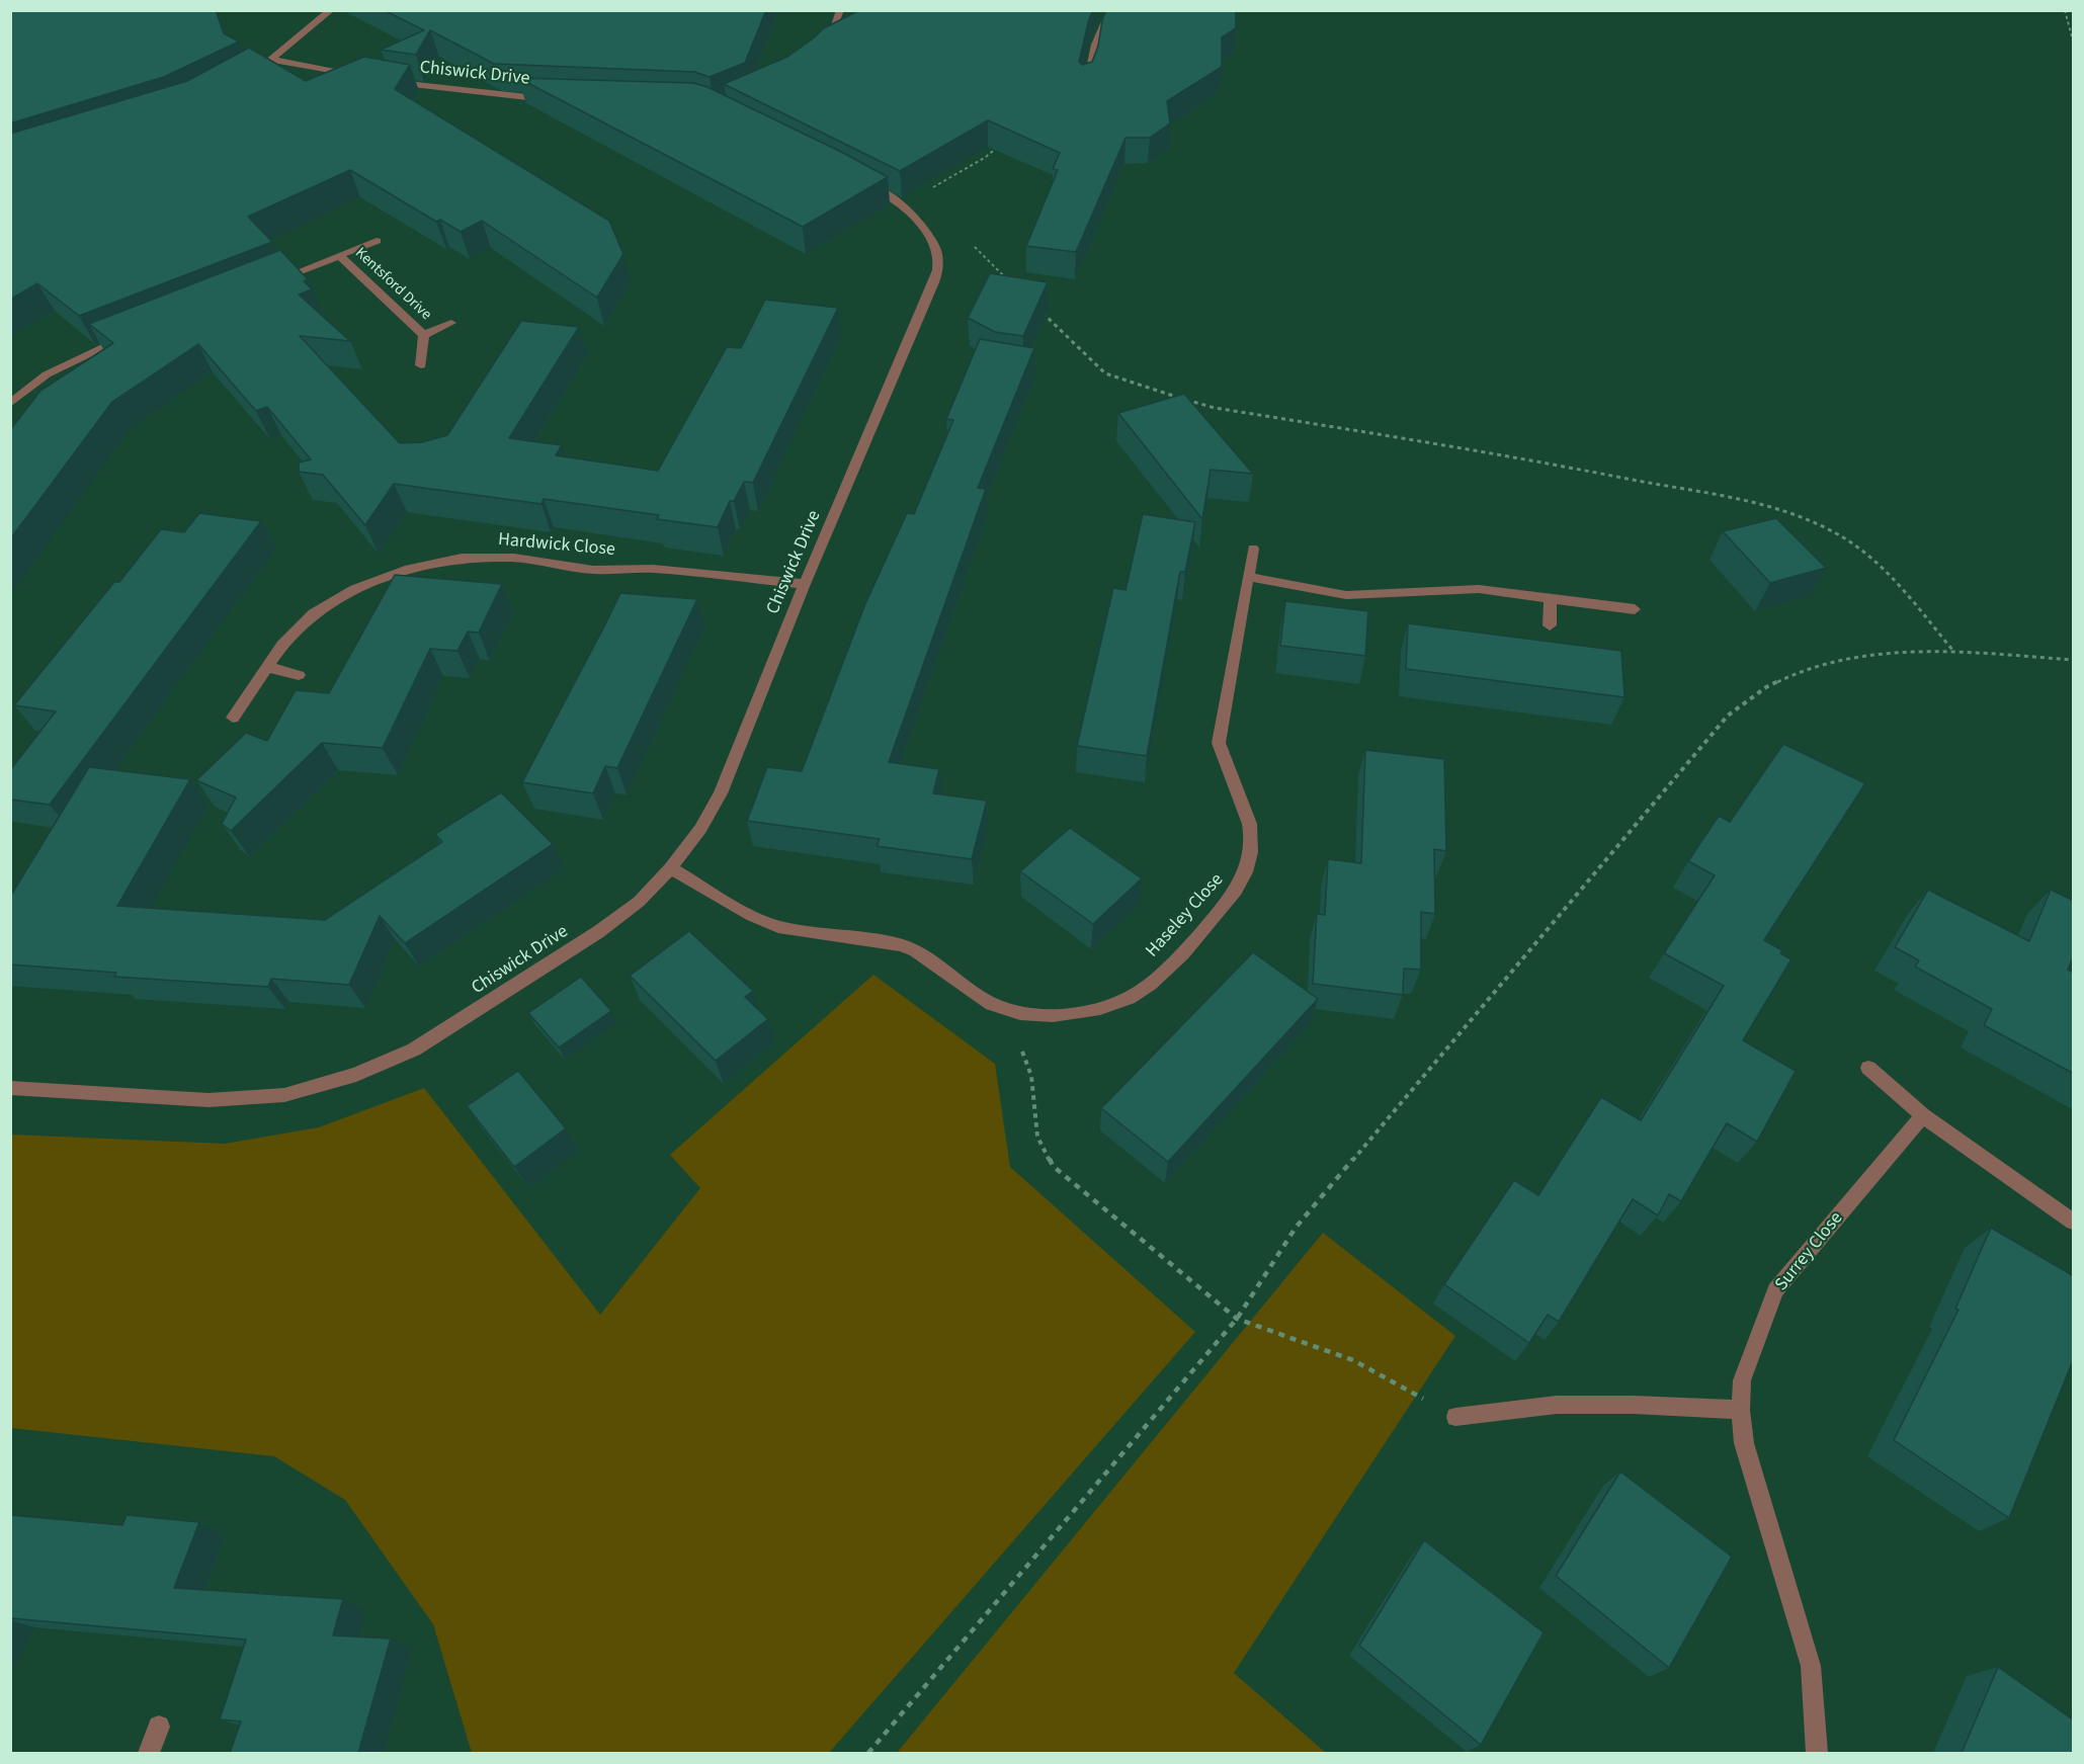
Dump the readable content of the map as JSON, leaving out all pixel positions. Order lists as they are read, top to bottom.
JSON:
{
  "streets": {
    "street": [
      "Chiswick Drive",
      "Kentsford Drive",
      "Hardwick Close",
      "Haseley Close",
      "Surrey Close"
    ]
  },
  "crossings": [
    ["Chiswick Drive", "Hardwick Close"],
    ["Chiswick Drive", "Haseley Close"]
  ]
}
